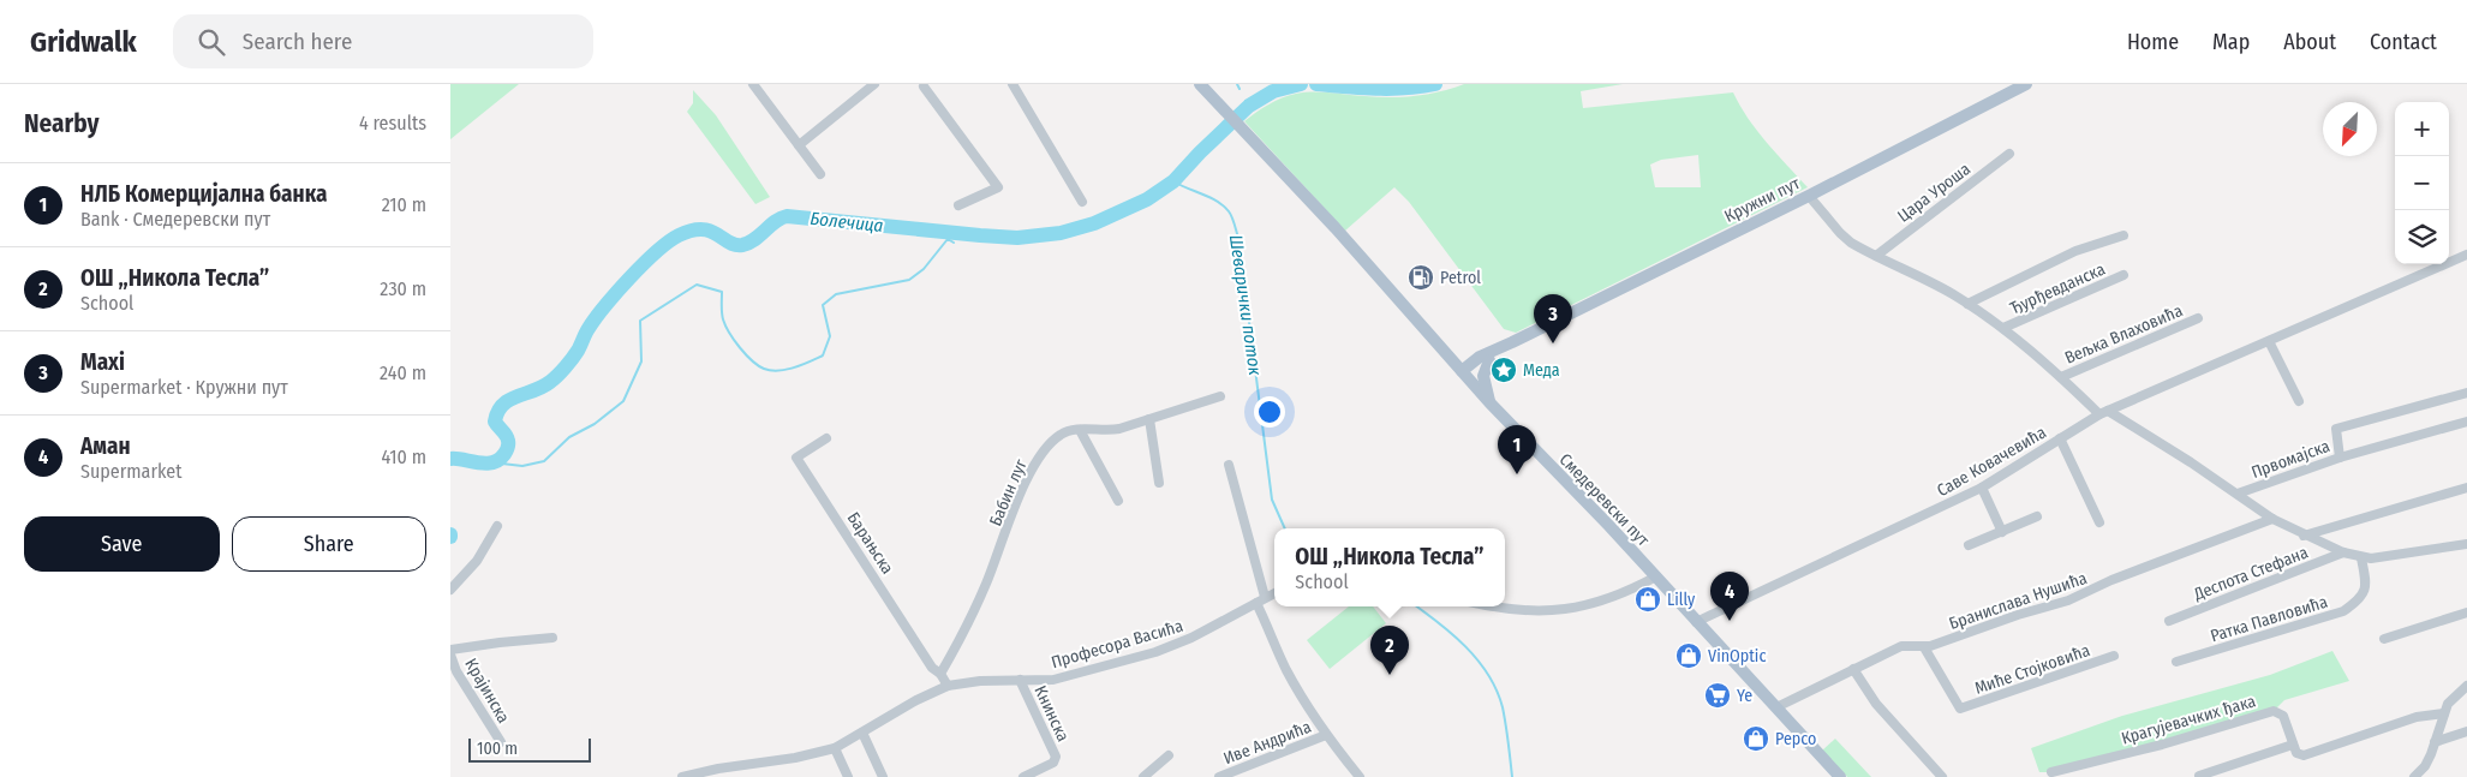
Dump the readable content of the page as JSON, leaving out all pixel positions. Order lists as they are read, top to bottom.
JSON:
{
  "streets": {
    "main road": ["Кружни пут", "Смедеревски пут"],
    "street": [
      "Цара Уроша",
      "Ђурђевданска",
      "Вељка Влаховића",
      "Првомајска",
      "Саве Ковачевића",
      "Бабин луг",
      "Барањска",
      "Деспота Стефана",
      "Бранислава Нушића",
      "Ратка Павловића",
      "Професора Васића",
      "Миће Стојковића",
      "Крајинска",
      "Книнска",
      "Крагујевачких ђака",
      "Иве Андрића"
    ]
  },
  "crossings": [
    ["Цара Уроша", "Првомајска"],
    ["Кружни пут", "Првомајска"],
    ["Кружни пут", "Смедеревски пут"],
    ["Ђурђевданска", "Првомајска"],
    ["Вељка Влаховића", "Првомајска"],
    ["Првомајска", "Саве Ковачевића"],
    ["Саве Ковачевића", "Смедеревски пут"],
    ["Бабин луг", "Барањска"],
    ["Смедеревски пут", "Бранислава Нушића"],
    ["Бранислава Нушића", "Миће Стојковића"],
    ["Професора Васића", "Книнска"]
  ],
  "water": ["Болечица", "Шеварички поток"],
  "places": {
    "fuel station": ["Petrol"],
    "place": ["Меда"],
    "shop": ["Lilly", "VinOptic", "Pepco"],
    "supermarket": ["Ye"]
  },
  "scale_bar": "100 m",
  "north": "bottom left",
  "page": {
    "header": "Gridwalk",
    "search": "Search here",
    "nav": [
      "Home",
      "Map",
      "About",
      "Contact"
    ],
    "heading": ["Nearby", "4 results"],
    "map_buttons": ["+", "−"],
    "list": [
      {
        "mark": "1",
        "name": "НЛБ Комерцијална банка",
        "note": "Bank · Смедеревски пут",
        "value": "210 m"
      },
      {
        "mark": "2",
        "name": "ОШ „Никола Тесла”",
        "note": "School",
        "value": "230 m"
      },
      {
        "mark": "3",
        "name": "Maxi",
        "note": "Supermarket · Кружни пут",
        "value": "240 m"
      },
      {
        "mark": "4",
        "name": "Аман",
        "note": "Supermarket",
        "value": "410 m"
      }
    ],
    "pins": [
      "3",
      "1",
      "4",
      "2"
    ],
    "buttons": ["Save", "Share"],
    "popup": ["ОШ „Никола Тесла”", "School"],
    "scale": "100 m"
  }
}
